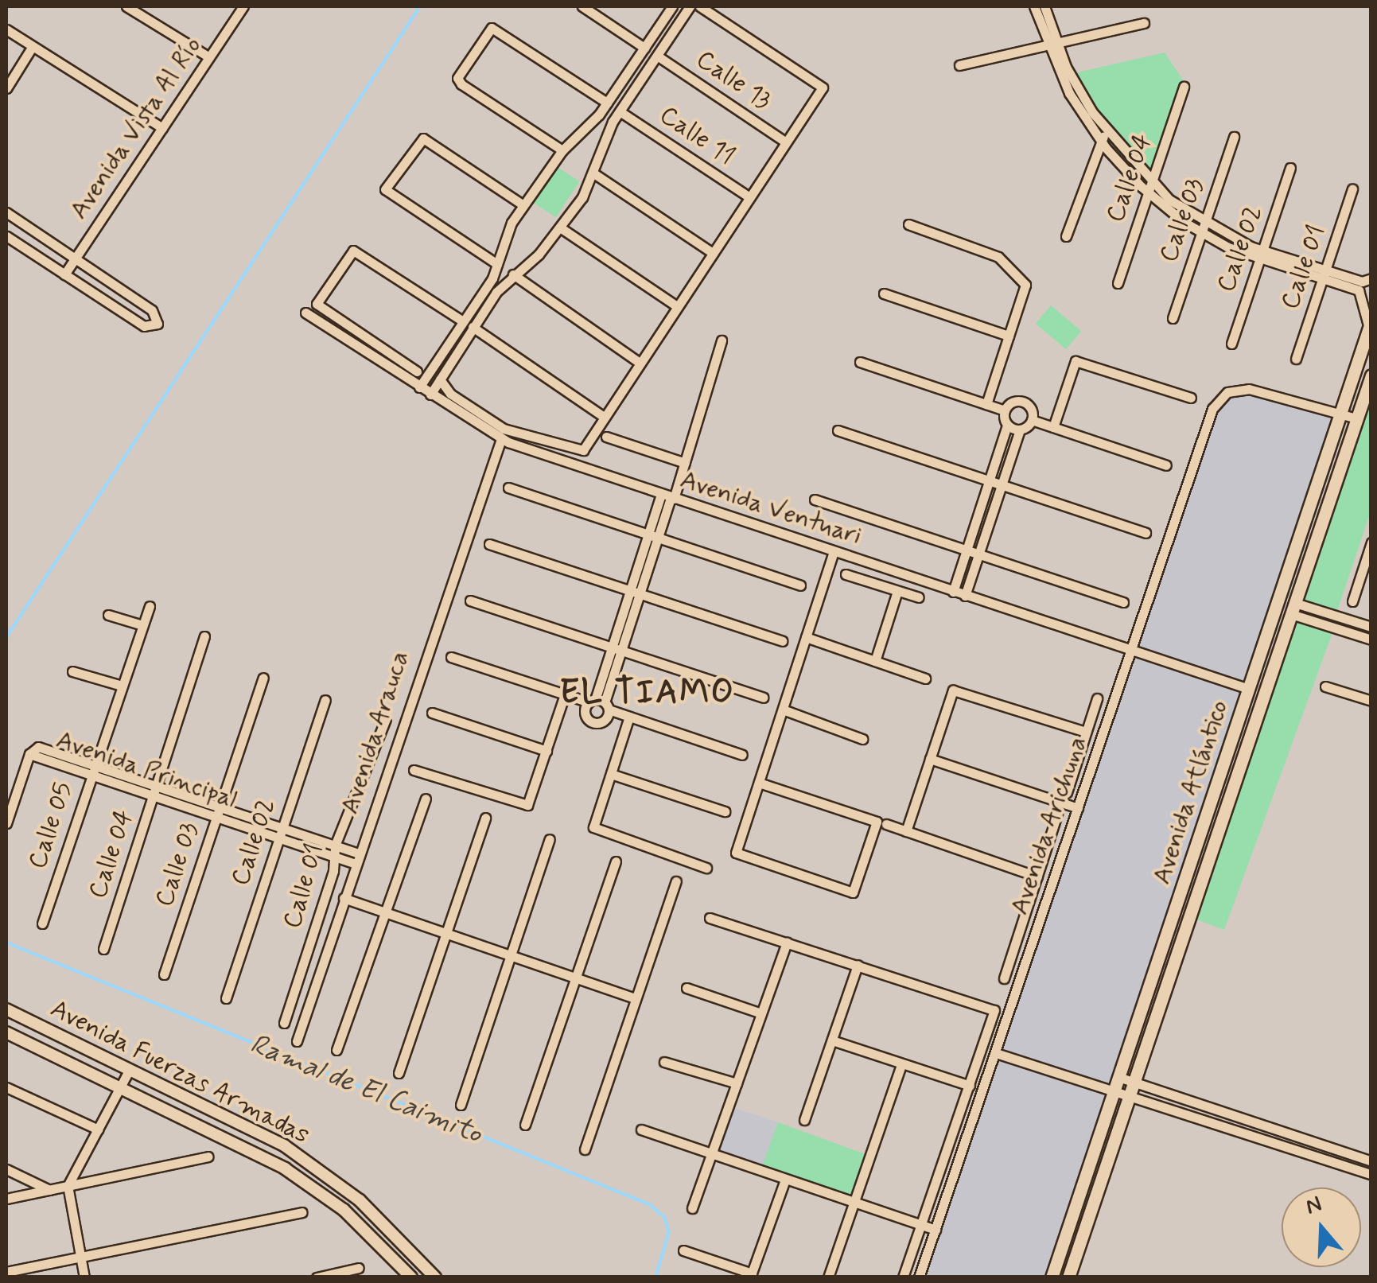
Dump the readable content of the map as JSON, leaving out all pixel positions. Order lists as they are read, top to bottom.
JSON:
{
  "streets": {
    "main road": ["Avenida Atlántico"],
    "street": [
      "Calle 13",
      "Avenida Vista Al Río",
      "Calle 11",
      "Calle 04",
      "Calle 03",
      "Calle 02",
      "Calle 01",
      "Avenida Ventuari",
      "Avenida Arauca",
      "Avenida Principal",
      "Calle 05",
      "Avenida Arichuna",
      "Avenida Fuerzas Armadas"
    ]
  },
  "crossings": [
    ["Calle 04", "Avenida Principal"],
    ["Calle 03", "Avenida Principal"],
    ["Calle 02", "Avenida Principal"],
    ["Calle 01", "Avenida Principal"],
    ["Avenida Ventuari", "Avenida Arauca"],
    ["Avenida Ventuari", "Avenida Atlántico"],
    ["Avenida Ventuari", "Avenida Arichuna"],
    ["Avenida Arauca", "Avenida Principal"],
    ["Avenida Principal", "Calle 05"],
    ["Avenida Atlántico", "Avenida Arichuna"]
  ],
  "districts": ["EL TIAMO"],
  "water": ["Ramal de El Caimito"],
  "north": "top"
}
